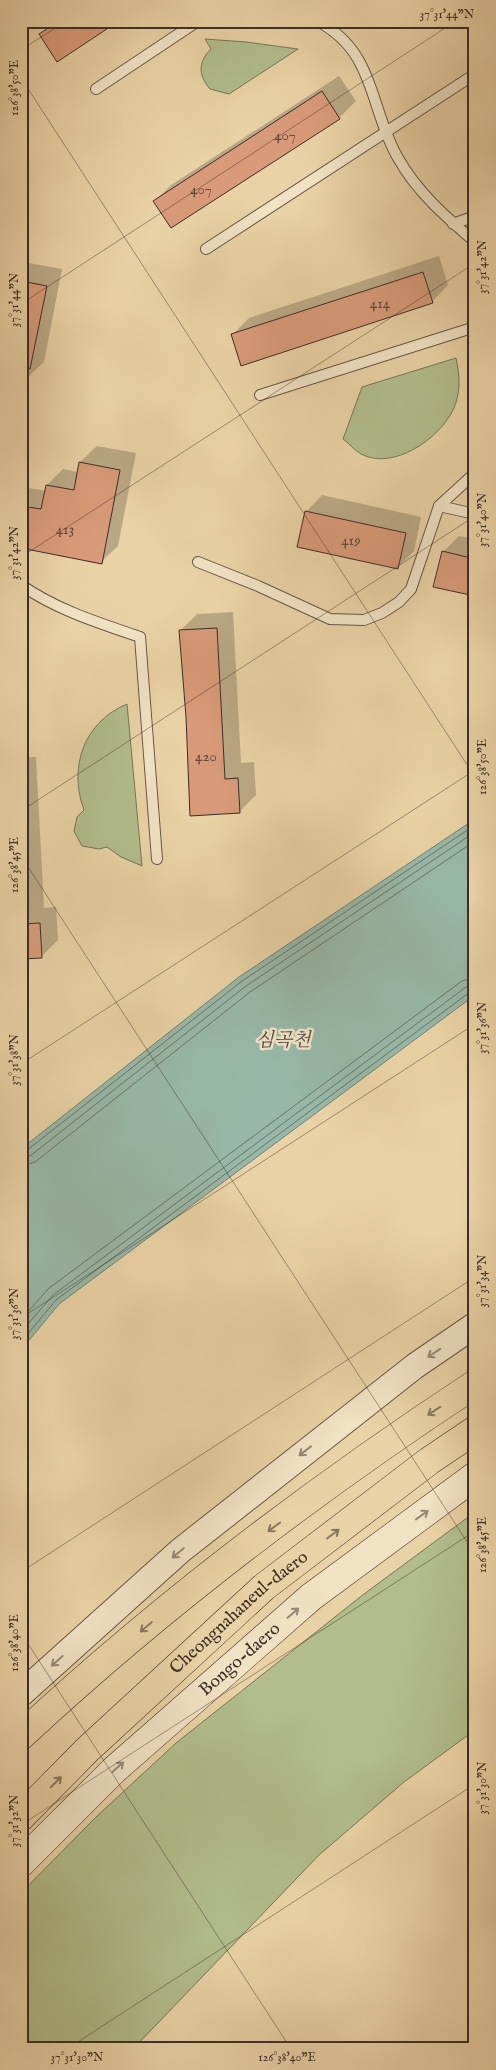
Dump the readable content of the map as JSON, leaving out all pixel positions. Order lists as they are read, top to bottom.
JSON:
{
  "streets": {
    "highway": ["Cheongnahaneul-daero"],
    "main road": ["Bongo-daero"]
  },
  "one_way": ["Bongo-daero"],
  "water": ["심곡천"],
  "house_numbers": [
    "407",
    "407",
    "414",
    "413",
    "419",
    "420"
  ],
  "coordinates": [
    "37°31'44\"N",
    "126°38'50\"E",
    "37°31'42\"N",
    "37°31'40\"N",
    "126°38'45\"E",
    "37°31'36\"N",
    "37°31'38\"N",
    "37°31'34\"N",
    "126°38'40\"E",
    "37°31'30\"N",
    "37°31'32\"N"
  ]
}
